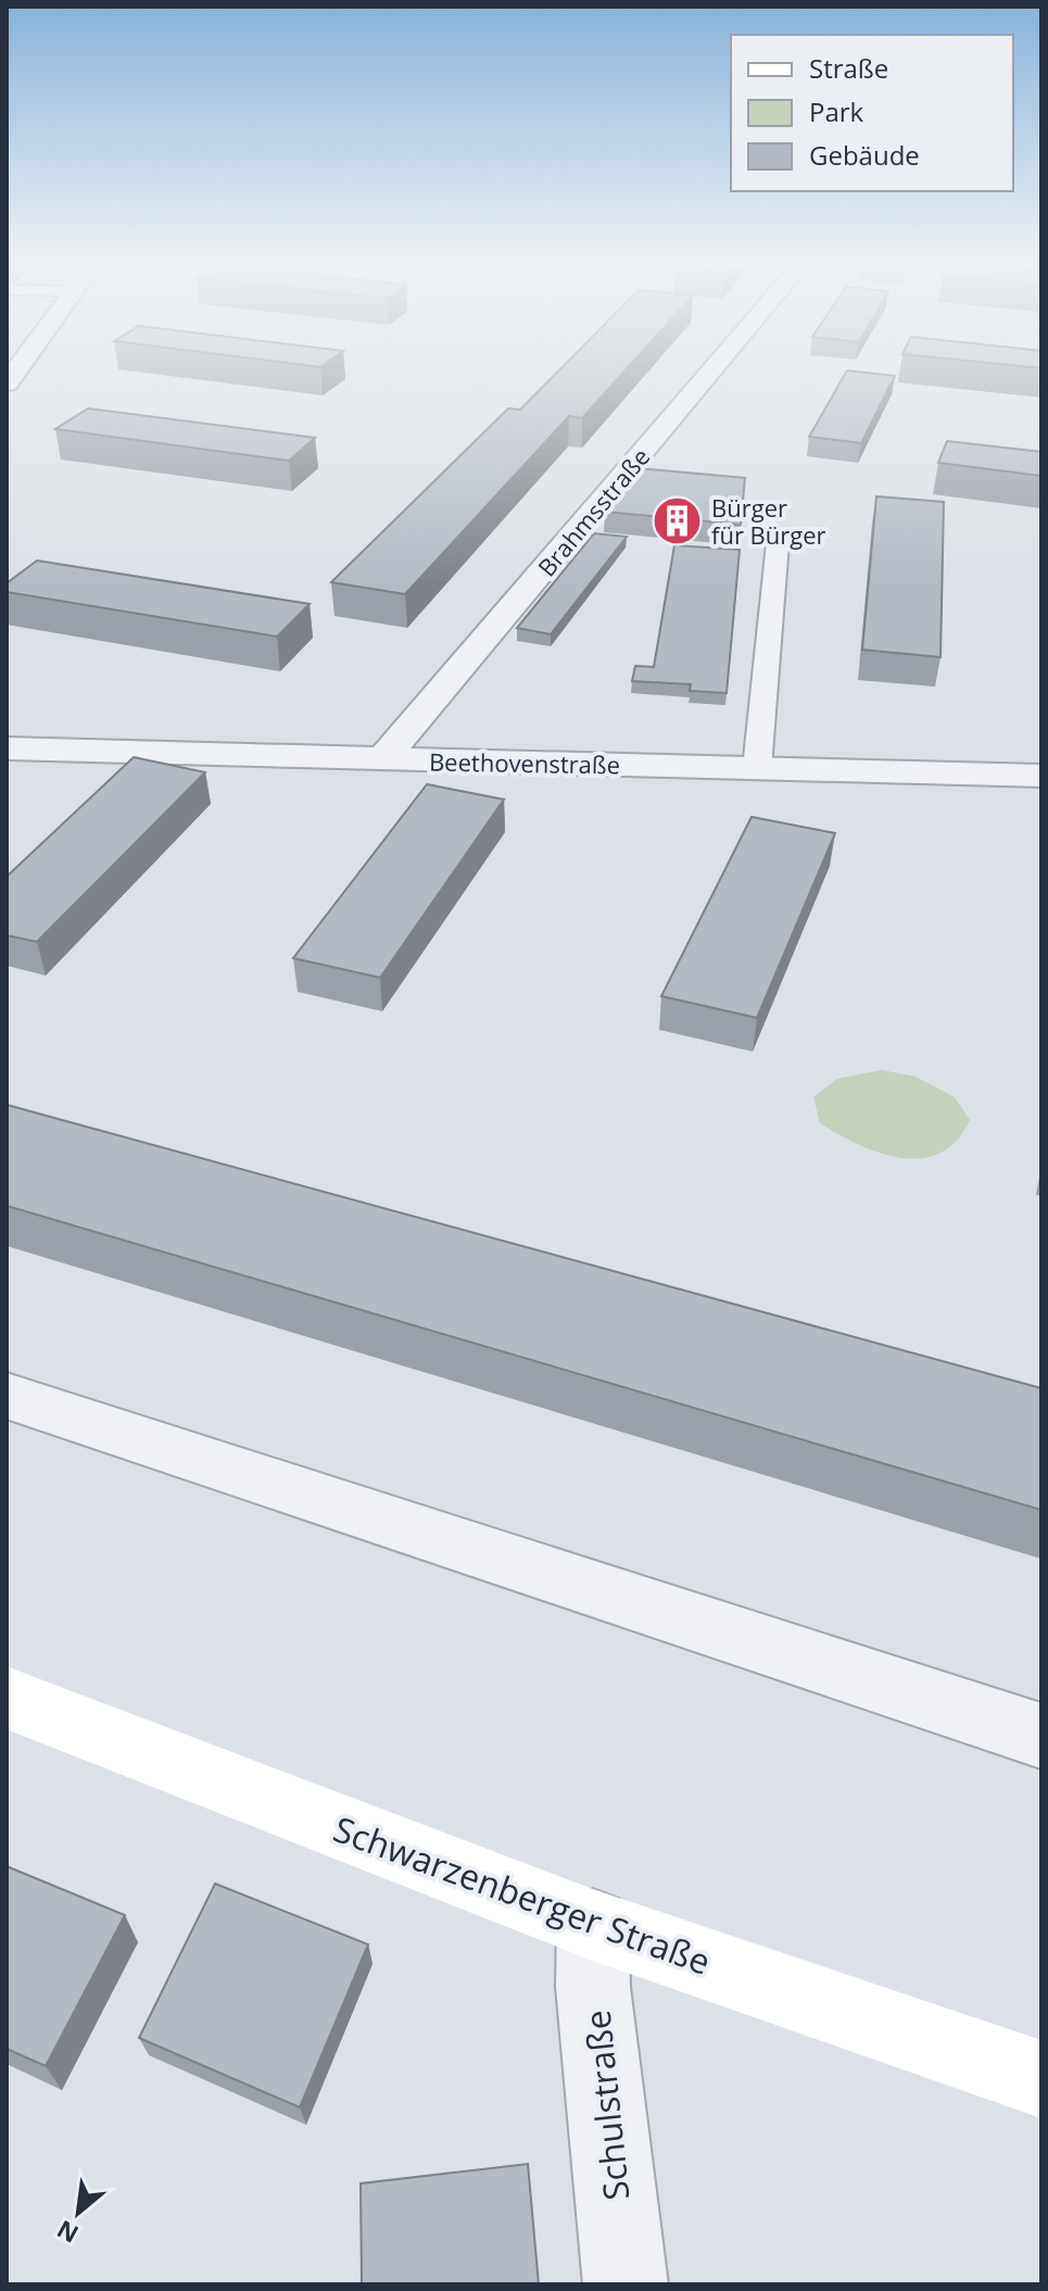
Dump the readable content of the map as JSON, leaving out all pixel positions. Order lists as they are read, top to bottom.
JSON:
{
  "streets": {
    "main road": ["Schwarzenberger Straße"],
    "street": ["Brahmsstraße", "Beethovenstraße", "Schulstraße"]
  },
  "crossings": [
    ["Brahmsstraße", "Beethovenstraße"],
    ["Schwarzenberger Straße", "Schulstraße"]
  ],
  "places": {
    "building": ["Bürger für Bürger"]
  },
  "legend": ["Straße", "Park", "Gebäude"],
  "north": "bottom left"
}
